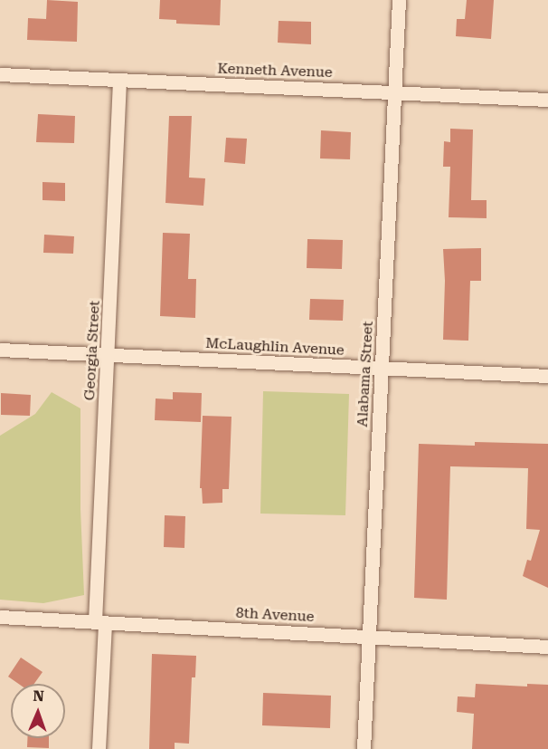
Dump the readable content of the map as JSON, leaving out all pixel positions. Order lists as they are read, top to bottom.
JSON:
{
  "streets": {
    "street": [
      "Kenneth Avenue",
      "McLaughlin Avenue",
      "Georgia Street",
      "Alabama Street",
      "8th Avenue"
    ]
  },
  "crossings": [
    ["Kenneth Avenue", "Georgia Street"],
    ["Kenneth Avenue", "Alabama Street"],
    ["McLaughlin Avenue", "Georgia Street"],
    ["McLaughlin Avenue", "Alabama Street"],
    ["Georgia Street", "8th Avenue"],
    ["Alabama Street", "8th Avenue"]
  ],
  "north": "top"
}
